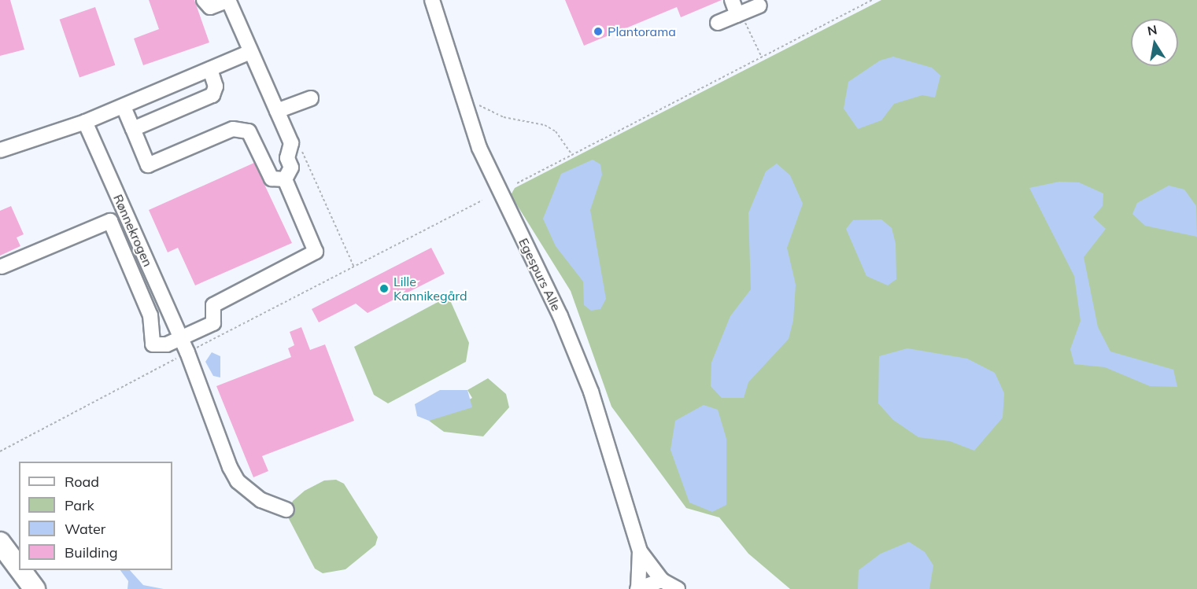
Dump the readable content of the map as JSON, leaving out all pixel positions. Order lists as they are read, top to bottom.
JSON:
{
  "streets": {
    "street": ["Rønnekrogen", "Egespurs Alle"]
  },
  "places": ["Plantorama", "Lille Kannikegård"],
  "legend": [
    "Road",
    "Park",
    "Water",
    "Building"
  ],
  "north": "top"
}
